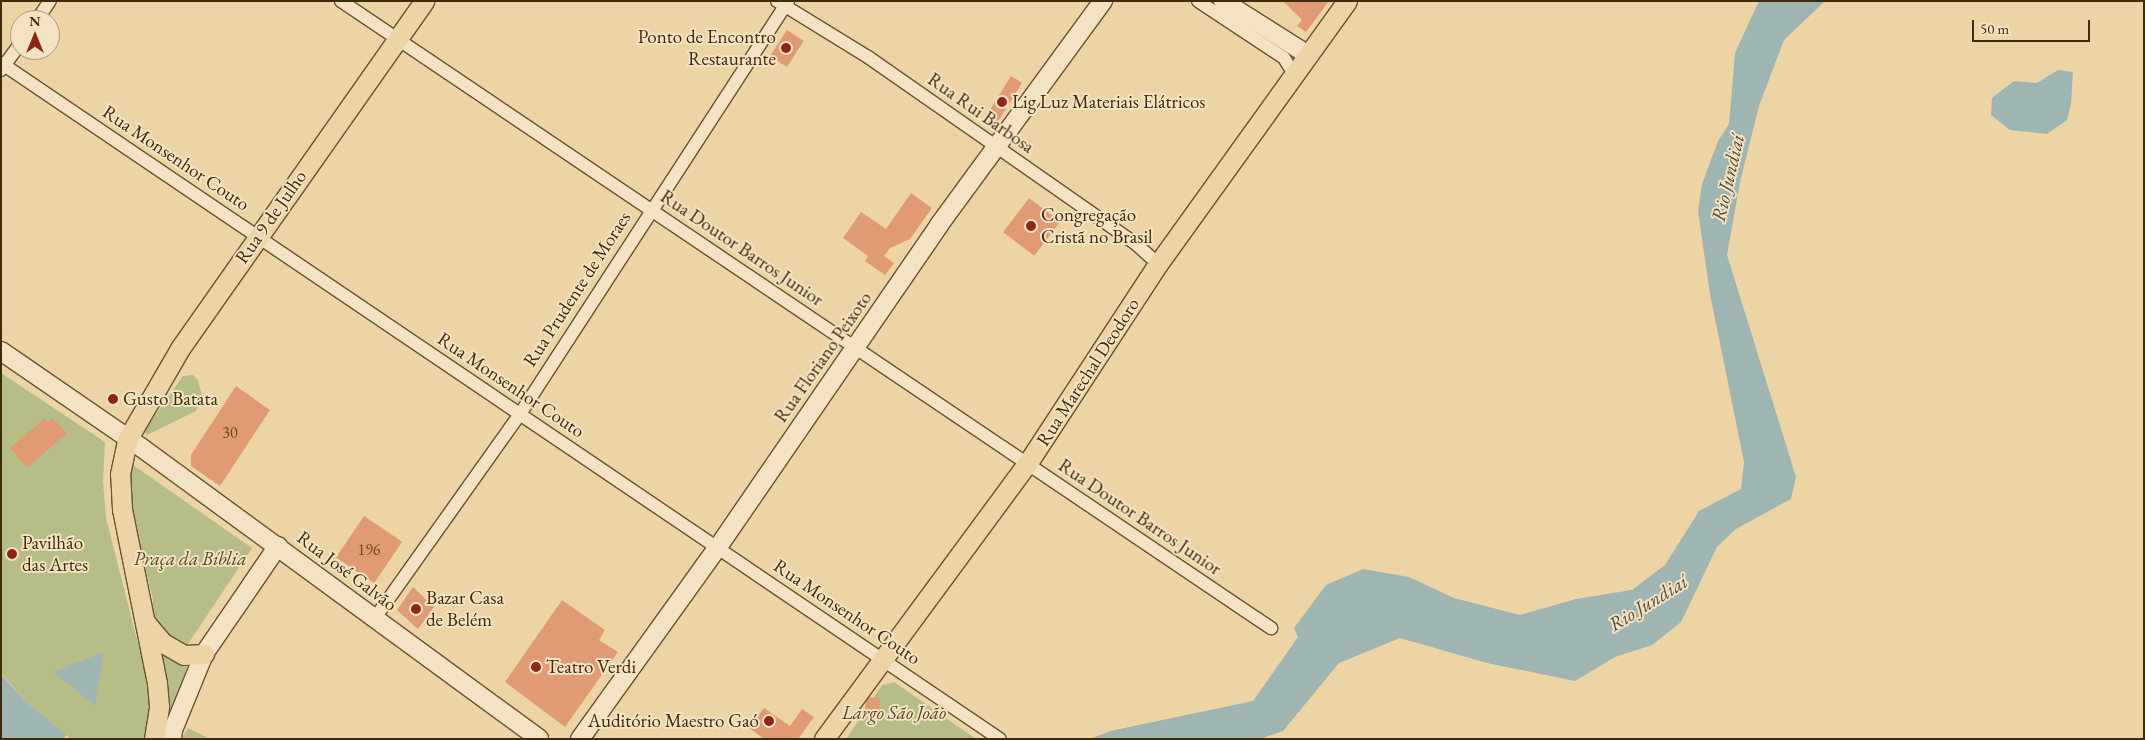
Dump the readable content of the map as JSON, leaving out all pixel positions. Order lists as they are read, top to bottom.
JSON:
{
  "streets": {
    "main road": ["Rua 9 de Julho", "Rua Marechal Deodoro"],
    "street": [
      "Rua Rui Barbosa",
      "Rua Monsenhor Couto",
      "Rua Doutor Barros Junior",
      "Rua Prudente de Moraes",
      "Rua Floriano Peixoto",
      "Rua José Galvão"
    ]
  },
  "crossings": [
    ["Rua Rui Barbosa", "Rua Prudente de Moraes"],
    ["Rua Rui Barbosa", "Rua Floriano Peixoto"],
    ["Rua Rui Barbosa", "Rua Marechal Deodoro"],
    ["Rua Monsenhor Couto", "Rua 9 de Julho"],
    ["Rua Monsenhor Couto", "Rua Prudente de Moraes"],
    ["Rua Monsenhor Couto", "Rua Floriano Peixoto"],
    ["Rua Monsenhor Couto", "Rua Marechal Deodoro"],
    ["Rua 9 de Julho", "Rua Doutor Barros Junior"],
    ["Rua 9 de Julho", "Rua José Galvão"],
    ["Rua Doutor Barros Junior", "Rua Prudente de Moraes"],
    ["Rua Doutor Barros Junior", "Rua Floriano Peixoto"],
    ["Rua Doutor Barros Junior", "Rua Marechal Deodoro"],
    ["Rua Prudente de Moraes", "Rua José Galvão"]
  ],
  "water": ["Rio Jundiaí"],
  "parks": ["Praça da Bíblia", "Largo São João"],
  "places": [
    "Ponto de Encontro Restaurante",
    "Lig Luz Materiais Elátricos",
    "Congregação Cristã no Brasil",
    "Gusto Batata",
    "Pavilhão das Artes",
    "Bazar Casa de Belém",
    "Teatro Verdi",
    "Auditório Maestro Gaó"
  ],
  "house_numbers": ["30", "196"],
  "scale_bar": "50 m",
  "north": "top"
}
